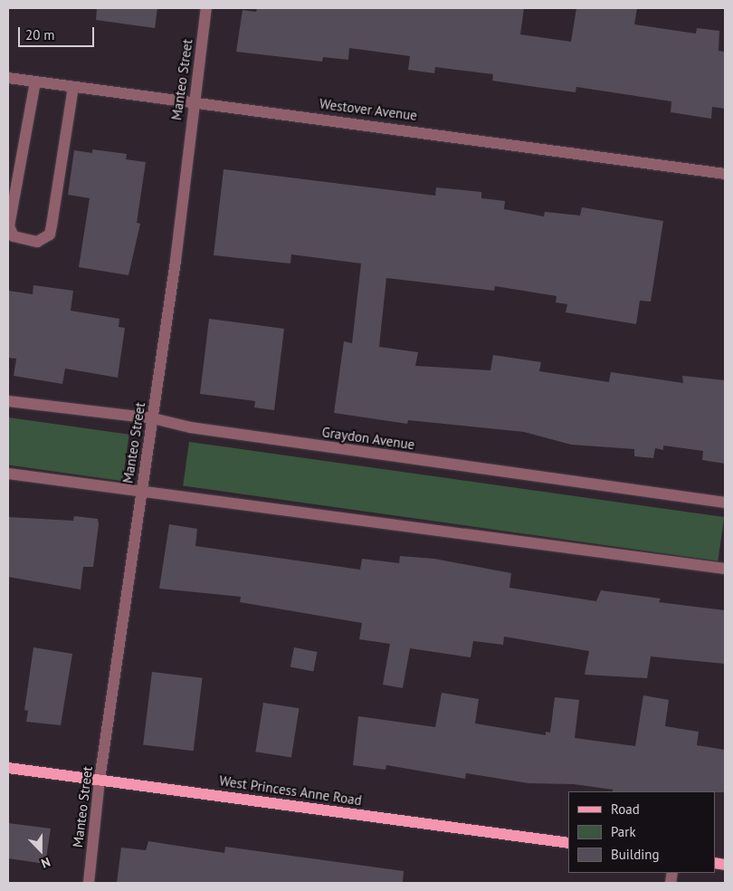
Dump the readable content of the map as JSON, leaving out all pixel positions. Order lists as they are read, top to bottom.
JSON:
{
  "streets": {
    "main road": ["West Princess Anne Road"],
    "street": ["Manteo Street", "Westover Avenue", "Graydon Avenue"]
  },
  "crossings": [
    ["Manteo Street", "Westover Avenue"],
    ["Manteo Street", "Graydon Avenue"],
    ["Manteo Street", "West Princess Anne Road"]
  ],
  "legend": ["Road", "Park", "Building"],
  "scale_bar": "20 m",
  "north": "bottom"
}
